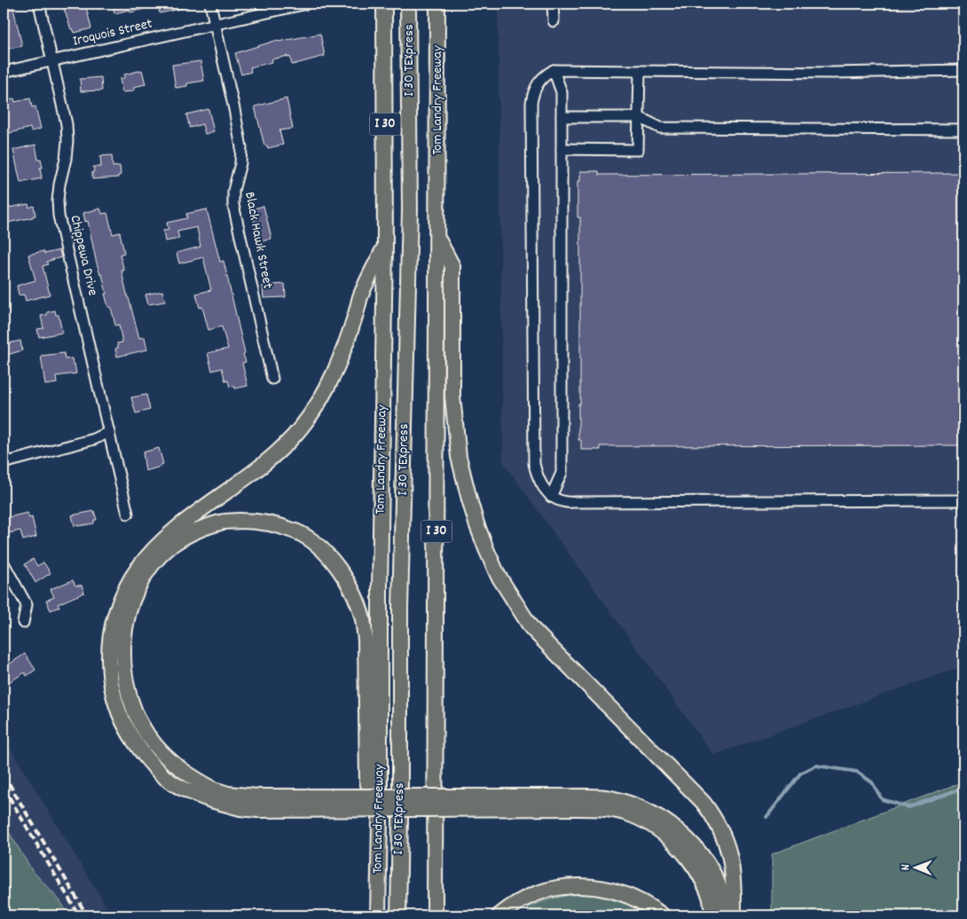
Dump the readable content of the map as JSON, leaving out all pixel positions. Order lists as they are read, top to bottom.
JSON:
{
  "streets": {
    "highway": ["I 30 TEXpress", "Tom Landry Freeway", "I 30"],
    "street": ["Iroquois Street", "Black Hawk Street", "Chippewa Drive"]
  },
  "crossings": [
    ["Iroquois Street", "Black Hawk Street"],
    ["Iroquois Street", "Chippewa Drive"]
  ],
  "north": "left"
}
